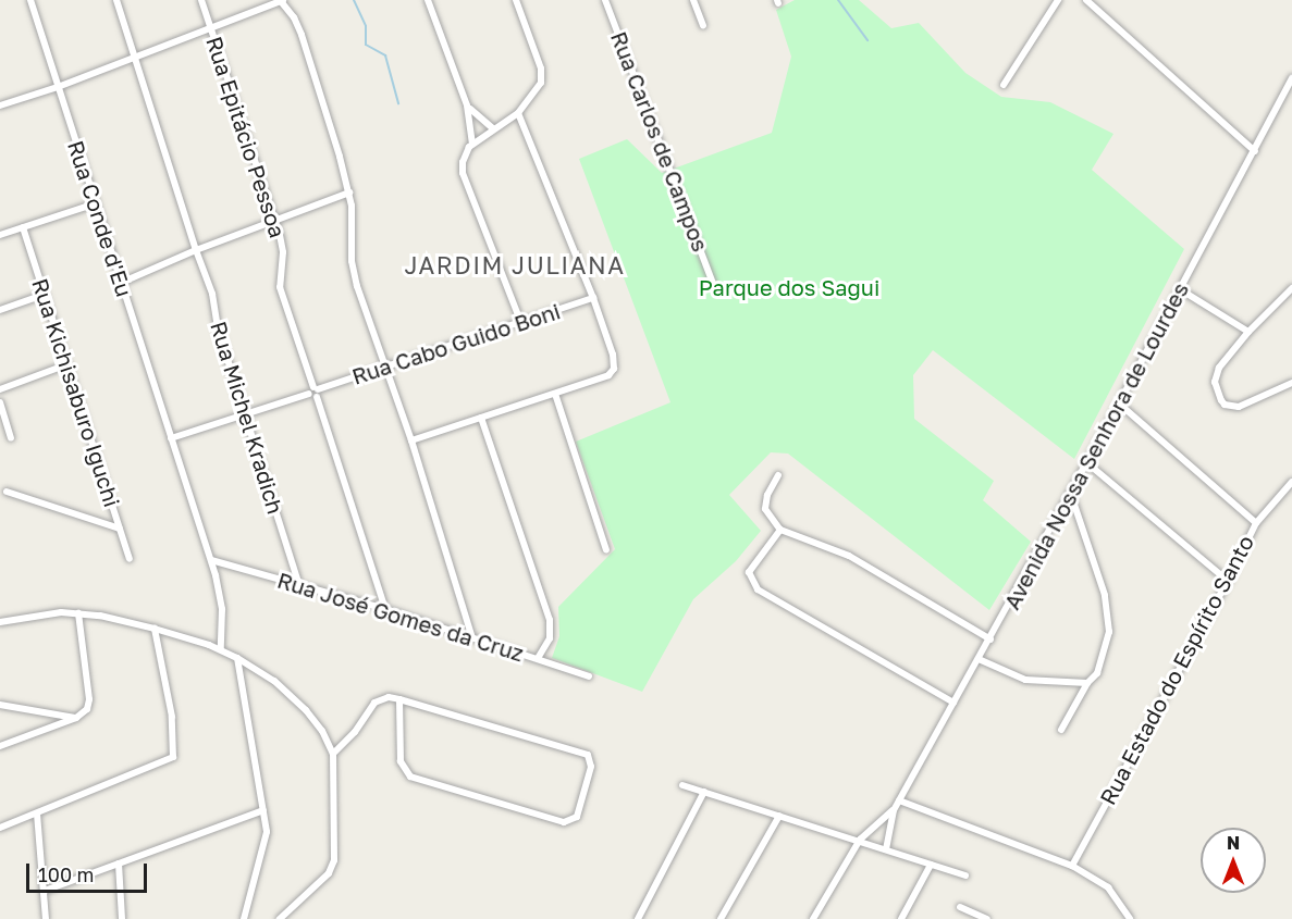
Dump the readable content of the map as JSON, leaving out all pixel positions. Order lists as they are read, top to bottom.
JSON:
{
  "streets": {
    "street": [
      "Rua Epitácio Pessoa",
      "Rua Carlos de Campos",
      "Rua Conde d'Eu",
      "Rua Cabo Guido Boni",
      "Rua Kichisaburo Iguchi",
      "Rua Michel Kradich",
      "Avenida Nossa Senhora de Lourdes",
      "Rua José Gomes da Cruz",
      "Rua Estado do Espírito Santo"
    ]
  },
  "crossings": [
    ["Rua Epitácio Pessoa", "Rua Cabo Guido Boni"],
    ["Rua Epitácio Pessoa", "Rua José Gomes da Cruz"],
    ["Rua Conde d'Eu", "Rua Cabo Guido Boni"],
    ["Rua Conde d'Eu", "Rua José Gomes da Cruz"],
    ["Rua Cabo Guido Boni", "Rua Michel Kradich"],
    ["Rua Michel Kradich", "Rua José Gomes da Cruz"]
  ],
  "districts": ["JARDIM JULIANA"],
  "parks": ["Parque dos Sagui"],
  "scale_bar": "100 m",
  "north": "top"
}
